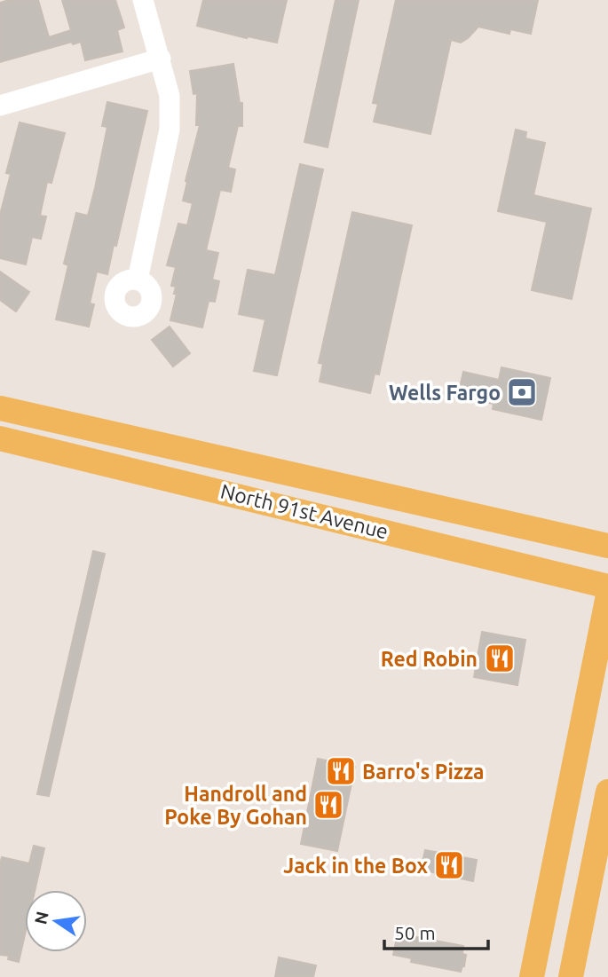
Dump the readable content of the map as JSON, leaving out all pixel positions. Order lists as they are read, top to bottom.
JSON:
{
  "streets": {
    "main road": ["North 91st Avenue"]
  },
  "places": {
    "bank": ["Wells Fargo"],
    "restaurant": [
      "Red Robin",
      "Barro's Pizza",
      "Handroll and Poke By Gohan",
      "Jack in the Box"
    ]
  },
  "scale_bar": "50 m",
  "north": "left"
}
